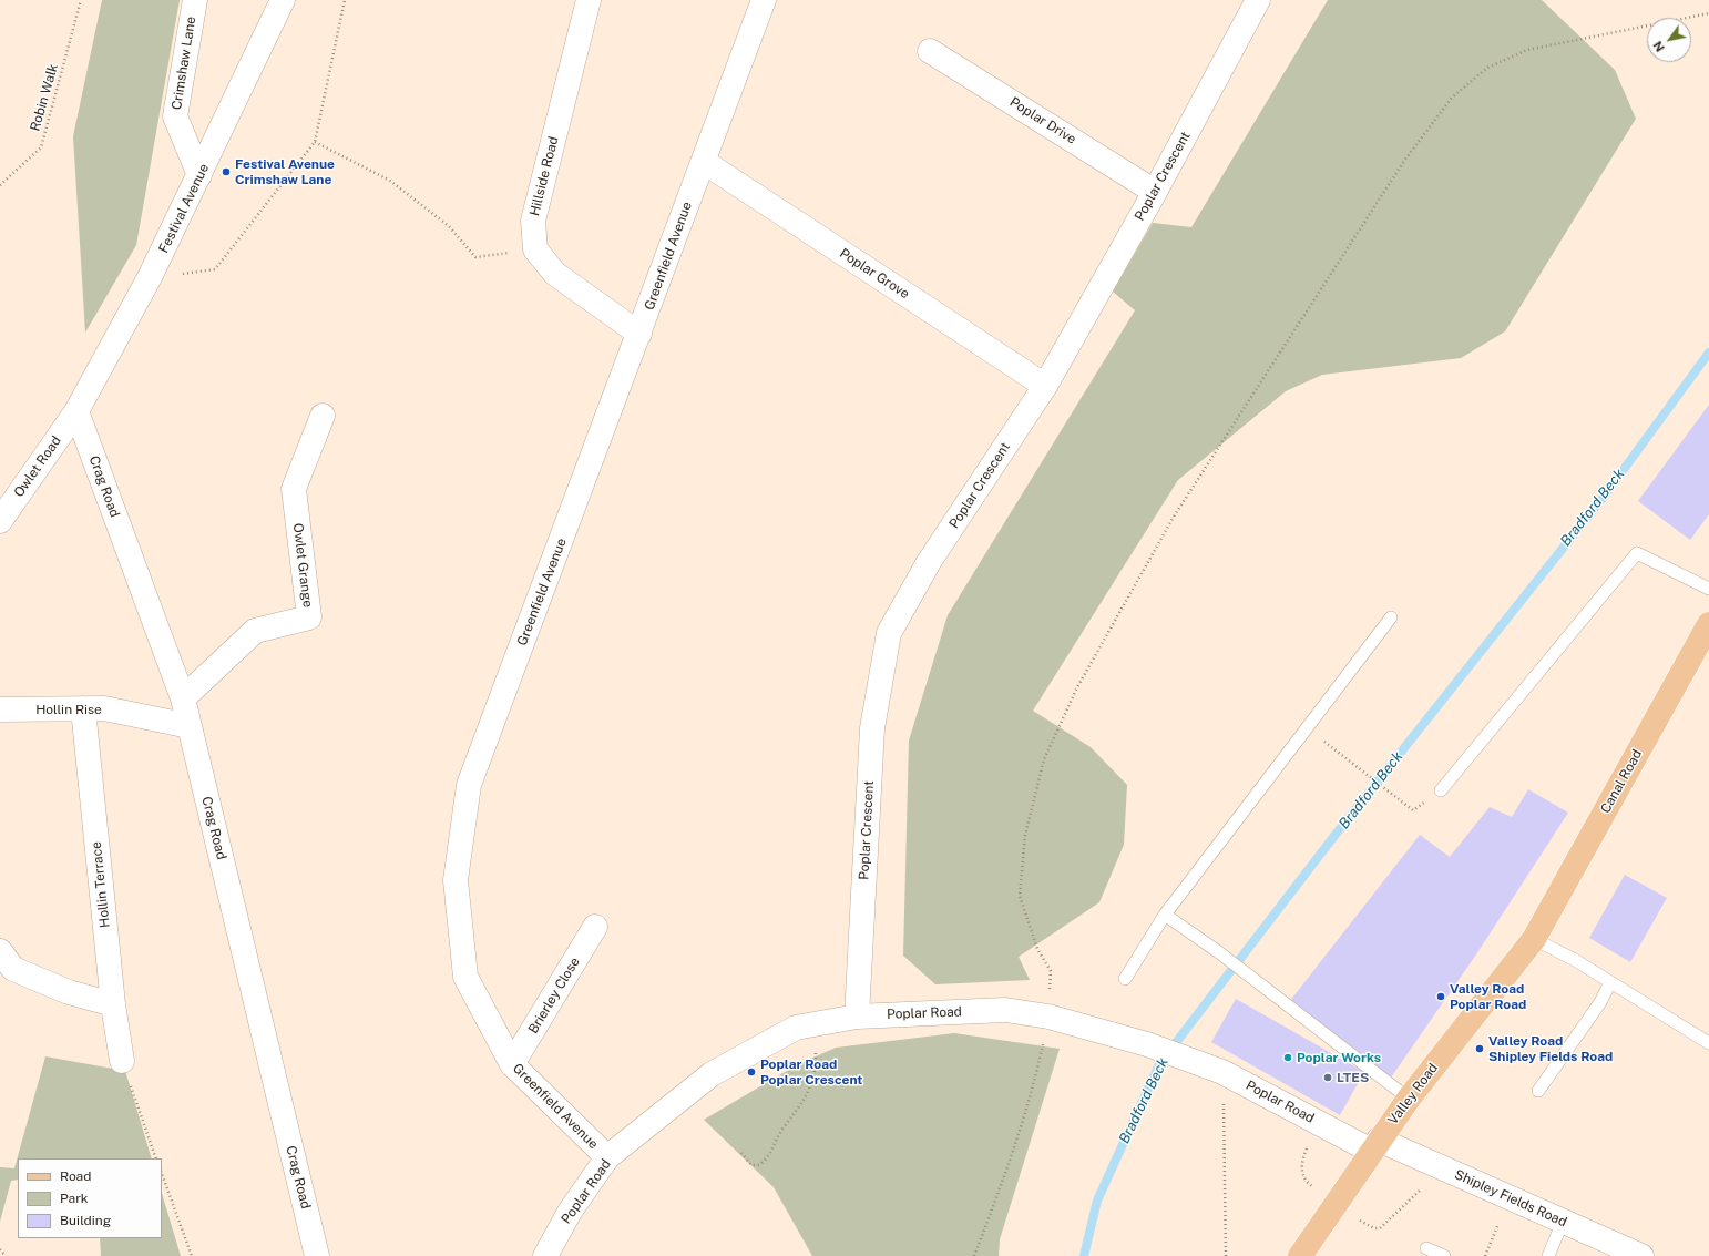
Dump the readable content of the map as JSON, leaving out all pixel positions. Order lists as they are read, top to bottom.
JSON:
{
  "streets": {
    "main road": ["Canal Road", "Valley Road"],
    "street": [
      "Crimshaw Lane",
      "Poplar Drive",
      "Hillside Road",
      "Poplar Crescent",
      "Festival Avenue",
      "Greenfield Avenue",
      "Poplar Grove",
      "Owlet Road",
      "Crag Road",
      "Owlet Grange",
      "Hollin Rise",
      "Hollin Terrace",
      "Brierley Close",
      "Poplar Road",
      "Shipley Fields Road"
    ],
    "path": ["Robin Walk"]
  },
  "crossings": [
    ["Crimshaw Lane", "Festival Avenue"],
    ["Poplar Drive", "Poplar Crescent"],
    ["Poplar Crescent", "Poplar Grove"],
    ["Poplar Crescent", "Poplar Road"],
    ["Festival Avenue", "Owlet Road"],
    ["Festival Avenue", "Crag Road"],
    ["Greenfield Avenue", "Poplar Grove"],
    ["Greenfield Avenue", "Brierley Close"],
    ["Greenfield Avenue", "Poplar Road"],
    ["Owlet Road", "Crag Road"],
    ["Crag Road", "Owlet Grange"],
    ["Crag Road", "Hollin Rise"],
    ["Hollin Rise", "Hollin Terrace"],
    ["Canal Road", "Valley Road"],
    ["Poplar Road", "Valley Road"],
    ["Poplar Road", "Shipley Fields Road"],
    ["Valley Road", "Shipley Fields Road"]
  ],
  "water": ["Bradford Beck"],
  "places": [
    "Festival Avenue Crimshaw Lane",
    "Valley Road Poplar Road",
    "Valley Road Shipley Fields Road",
    "Poplar Works",
    "Poplar Road Poplar Crescent",
    "LTES"
  ],
  "legend": ["Road", "Park", "Building"],
  "north": "bottom left"
}
